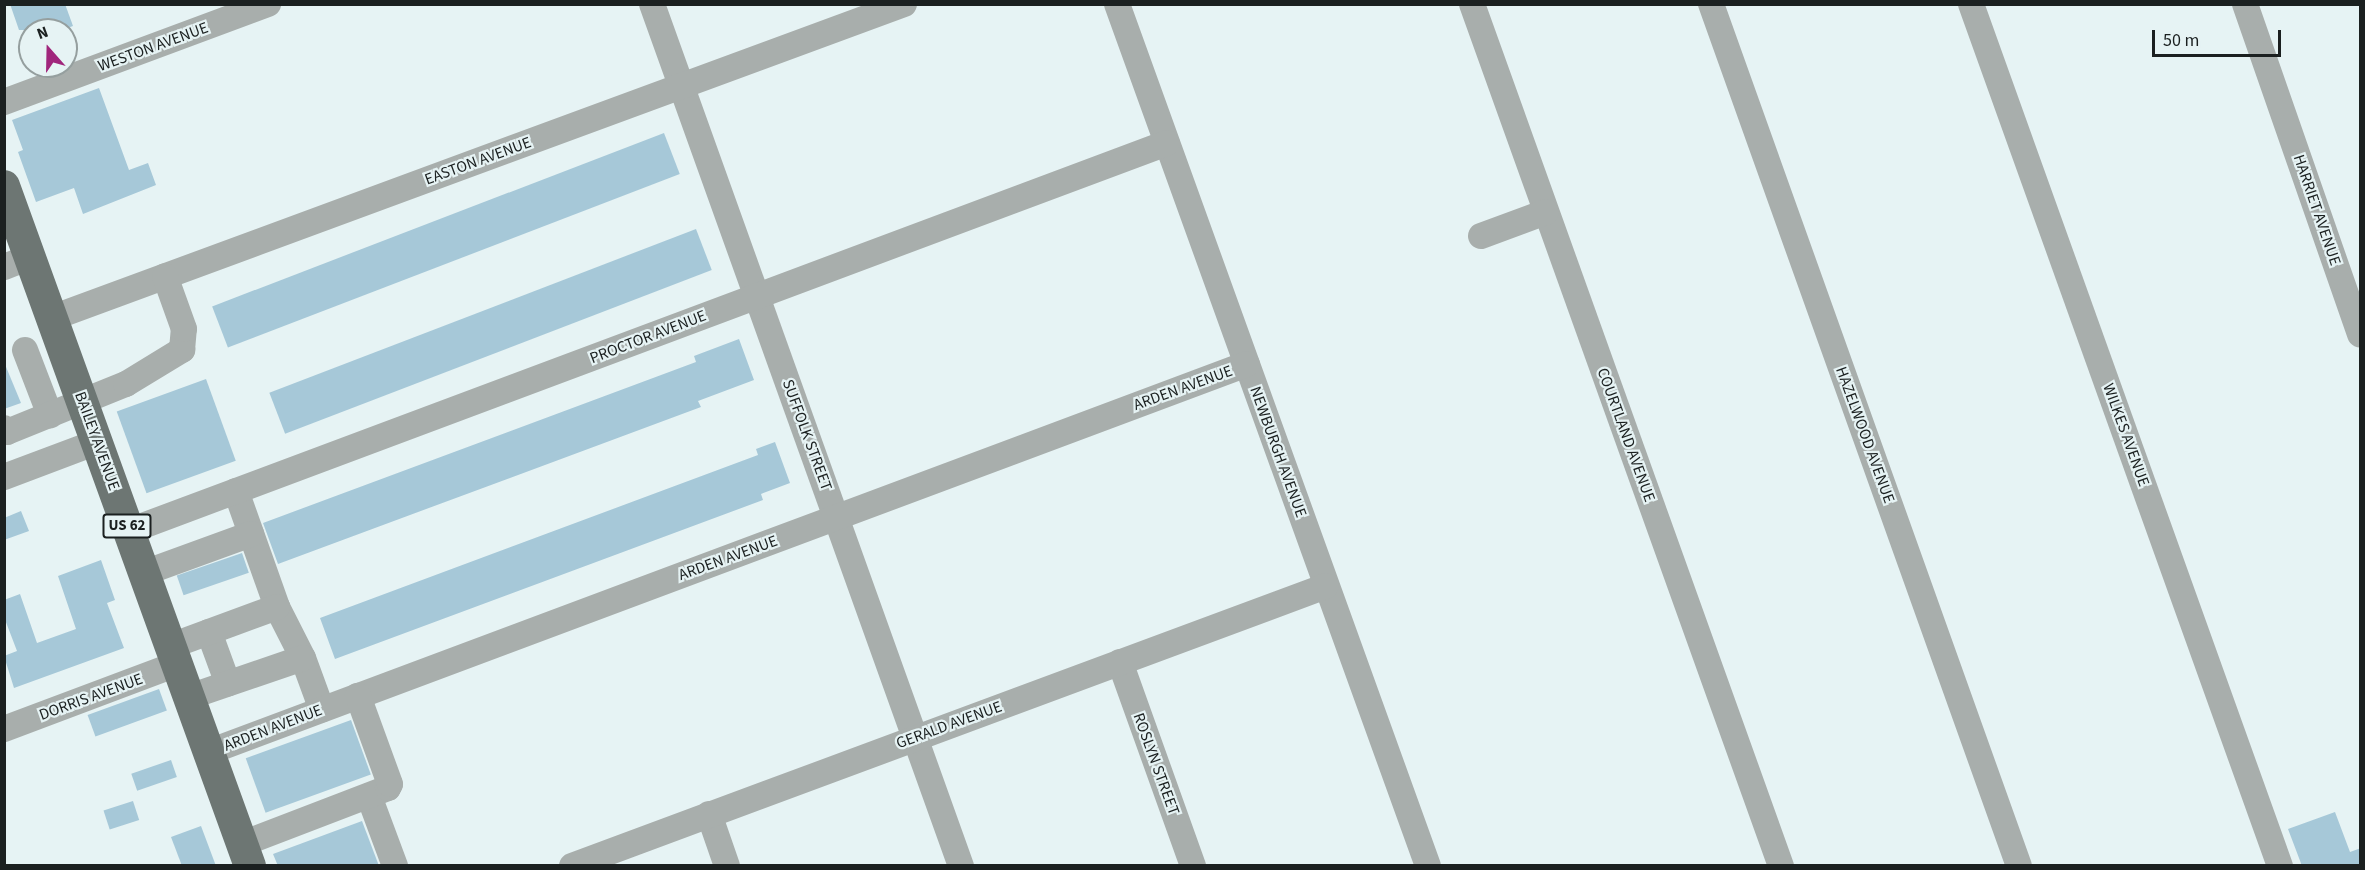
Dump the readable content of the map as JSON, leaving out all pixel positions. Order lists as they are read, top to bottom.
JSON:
{
  "streets": {
    "main road": ["BAILEY AVENUE", "US 62"],
    "street": [
      "WESTON AVENUE",
      "EASTON AVENUE",
      "HARRIET AVENUE",
      "PROCTOR AVENUE",
      "ARDEN AVENUE",
      "SUFFOLK STREET",
      "COURTLAND AVENUE",
      "HAZELWOOD AVENUE",
      "WILKES AVENUE",
      "NEWBURGH AVENUE",
      "DORRIS AVENUE",
      "GERALD AVENUE",
      "ROSLYN STREET"
    ]
  },
  "crossings": [
    ["EASTON AVENUE", "SUFFOLK STREET"],
    ["EASTON AVENUE", "BAILEY AVENUE"],
    ["PROCTOR AVENUE", "SUFFOLK STREET"],
    ["PROCTOR AVENUE", "BAILEY AVENUE"],
    ["PROCTOR AVENUE", "NEWBURGH AVENUE"],
    ["ARDEN AVENUE", "SUFFOLK STREET"],
    ["ARDEN AVENUE", "BAILEY AVENUE"],
    ["ARDEN AVENUE", "NEWBURGH AVENUE"],
    ["SUFFOLK STREET", "GERALD AVENUE"],
    ["BAILEY AVENUE", "DORRIS AVENUE"],
    ["NEWBURGH AVENUE", "GERALD AVENUE"],
    ["GERALD AVENUE", "ROSLYN STREET"]
  ],
  "scale_bar": "50 m",
  "north": "top"
}
